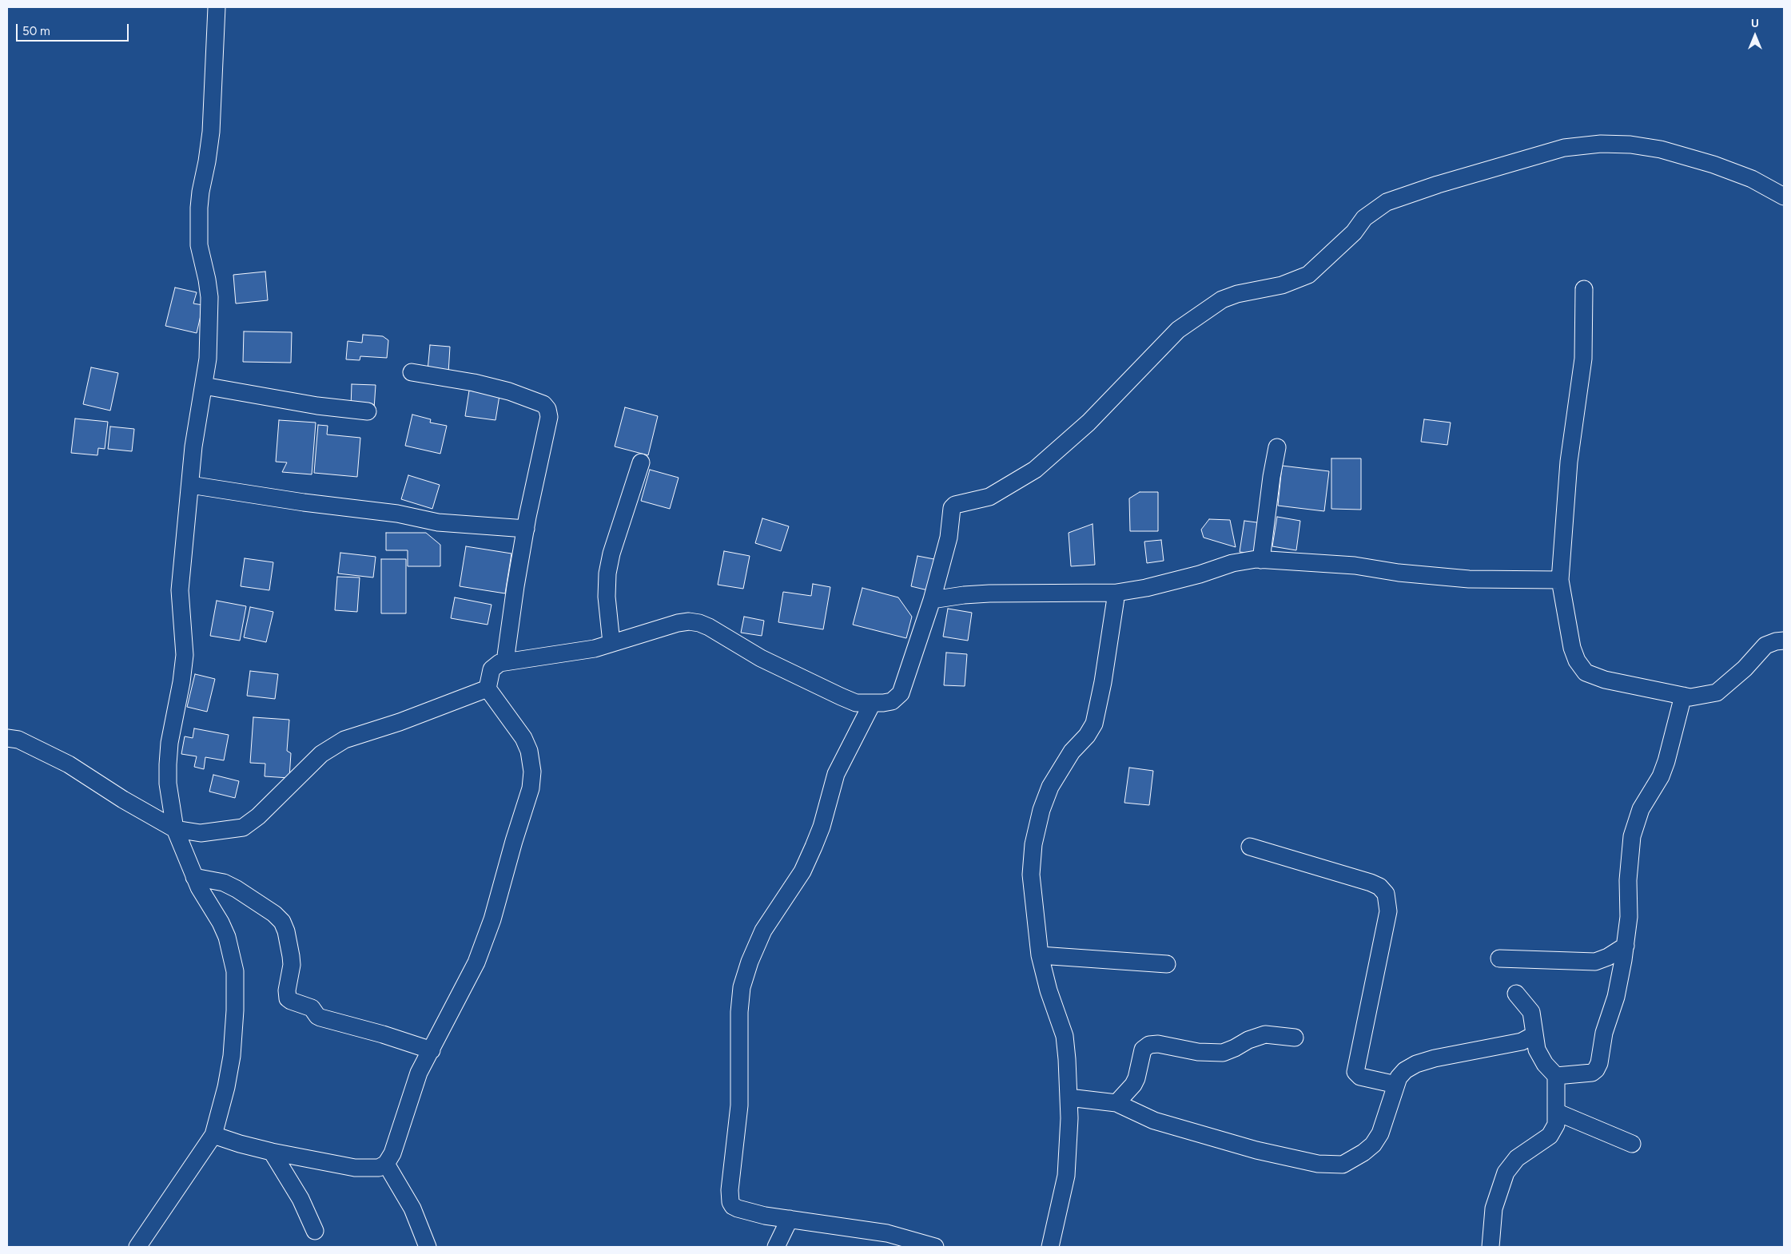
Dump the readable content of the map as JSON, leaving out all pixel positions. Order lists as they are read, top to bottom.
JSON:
{
  "scale_bar": "50 m",
  "north": "top"
}
